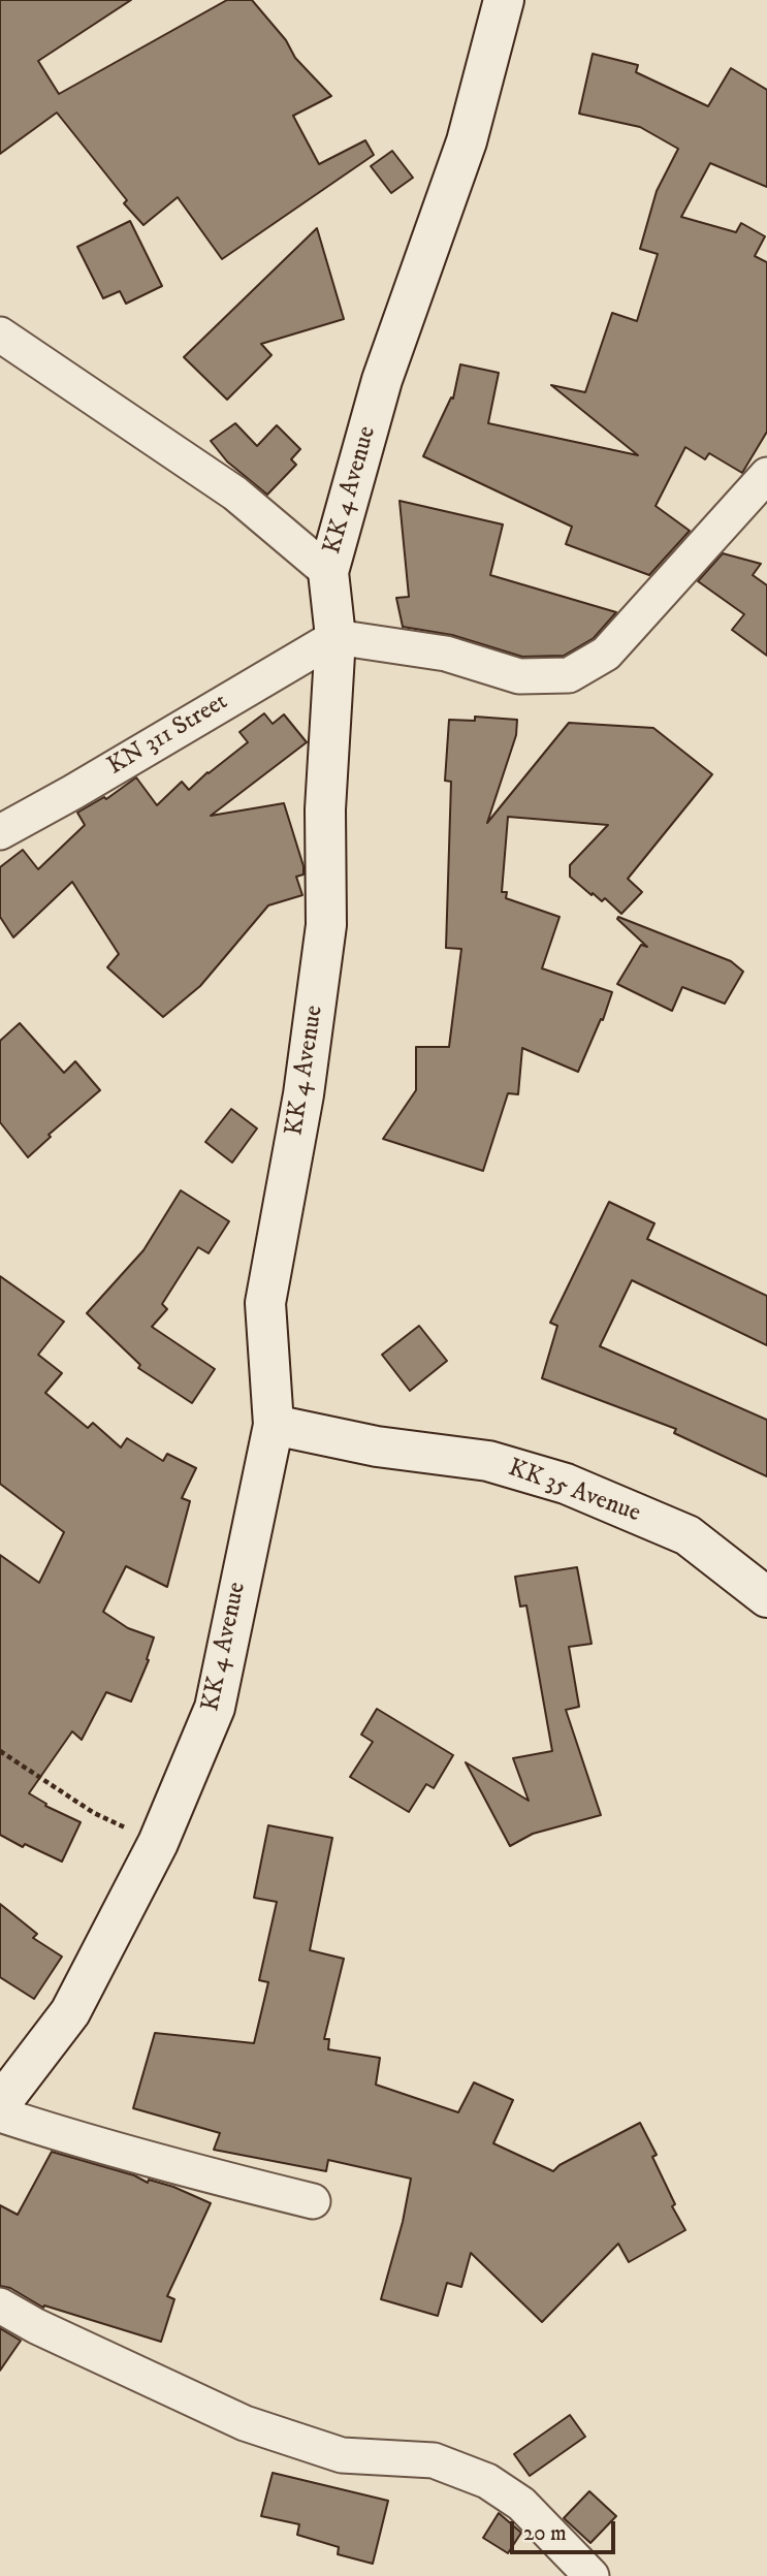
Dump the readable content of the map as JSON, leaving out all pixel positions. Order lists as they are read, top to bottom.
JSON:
{
  "streets": {
    "main road": ["KK 4 Avenue", "KK 35 Avenue"],
    "street": ["KN 311 Street"]
  },
  "crossings": [
    ["KK 4 Avenue", "KN 311 Street"],
    ["KK 4 Avenue", "KK 35 Avenue"]
  ],
  "scale_bar": "20 m"
}
